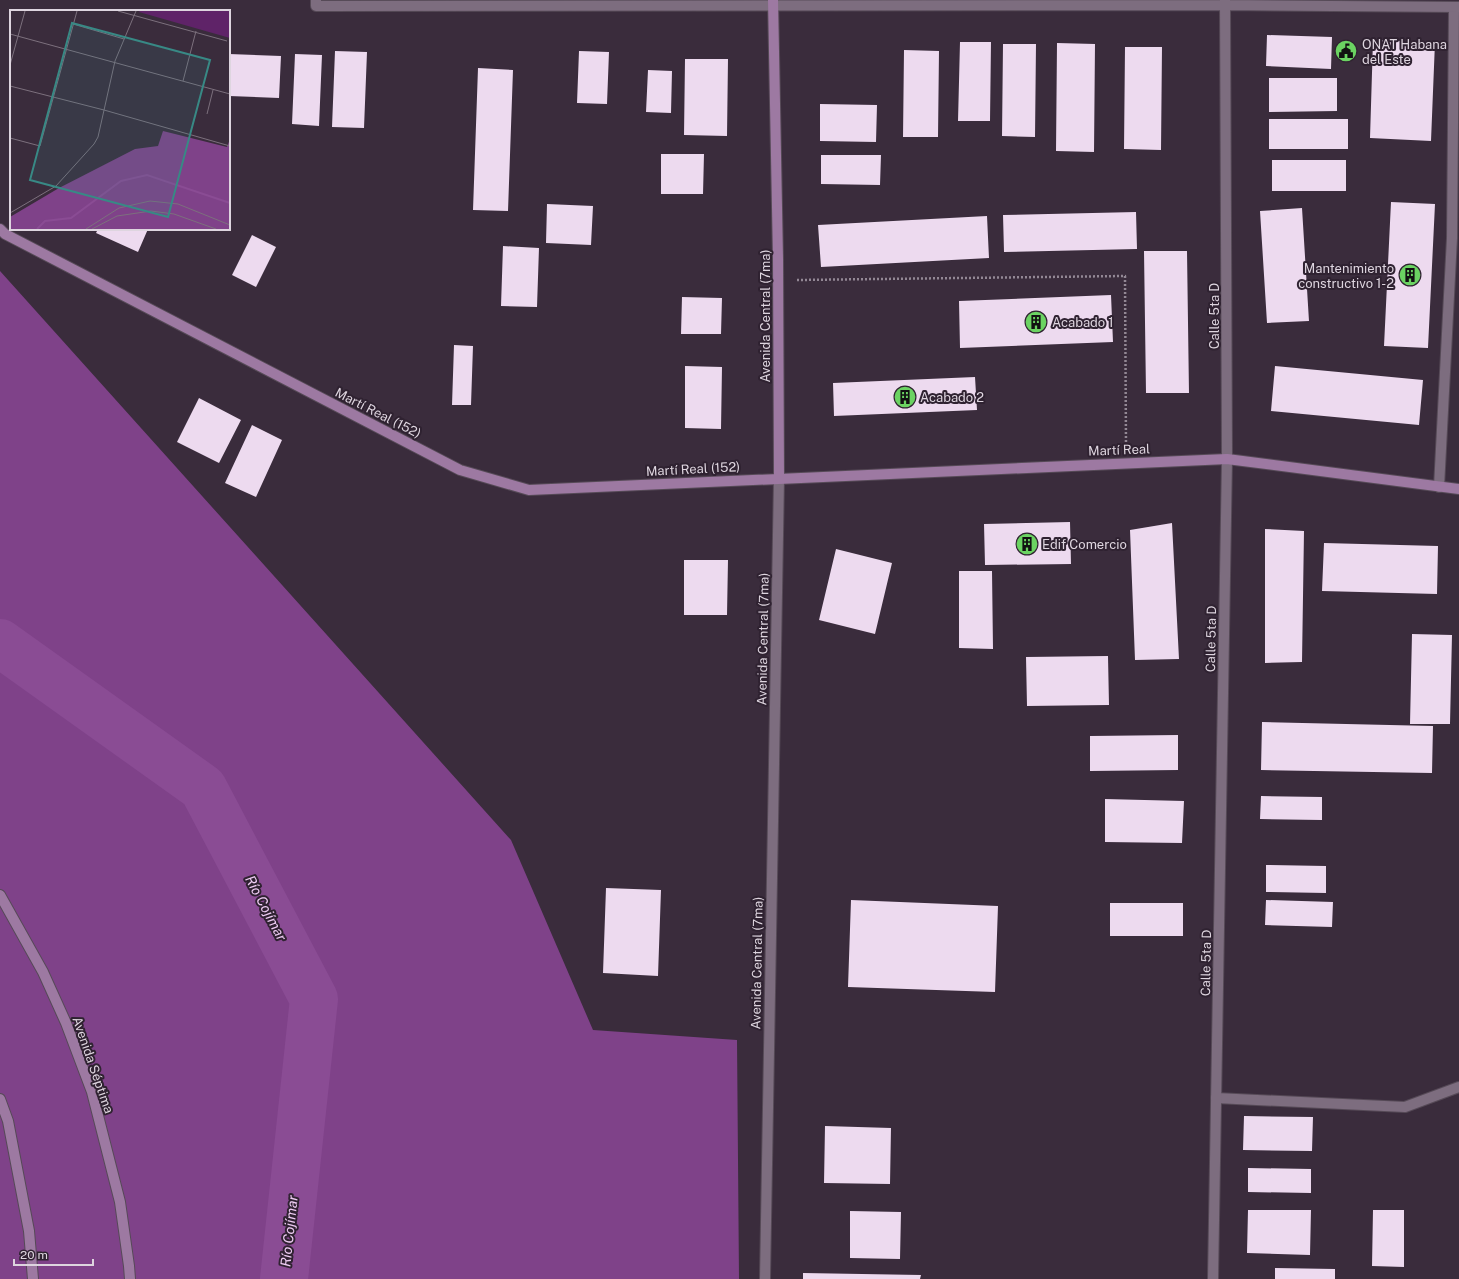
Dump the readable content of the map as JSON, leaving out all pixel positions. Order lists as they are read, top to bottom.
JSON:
{
  "streets": {
    "main road": [
      "Avenida Central (7ma)",
      "Martí Real (152)",
      "Martí Real",
      "Avenida Séptima"
    ],
    "street": ["Calle 5ta D"]
  },
  "crossings": [
    ["Avenida Central (7ma)", "Martí Real (152)"],
    ["Avenida Central (7ma)", "Martí Real"],
    ["Calle 5ta D", "Martí Real"],
    ["Martí Real (152)", "Martí Real"]
  ],
  "water": ["Río Cojímar"],
  "places": {
    "public building": ["ONAT Habana del Este"],
    "building": [
      "Mantenimiento constructivo 1-2",
      "Acabado 1",
      "Acabado 2",
      "Edif Comercio"
    ]
  },
  "scale_bar": "20 m"
}
